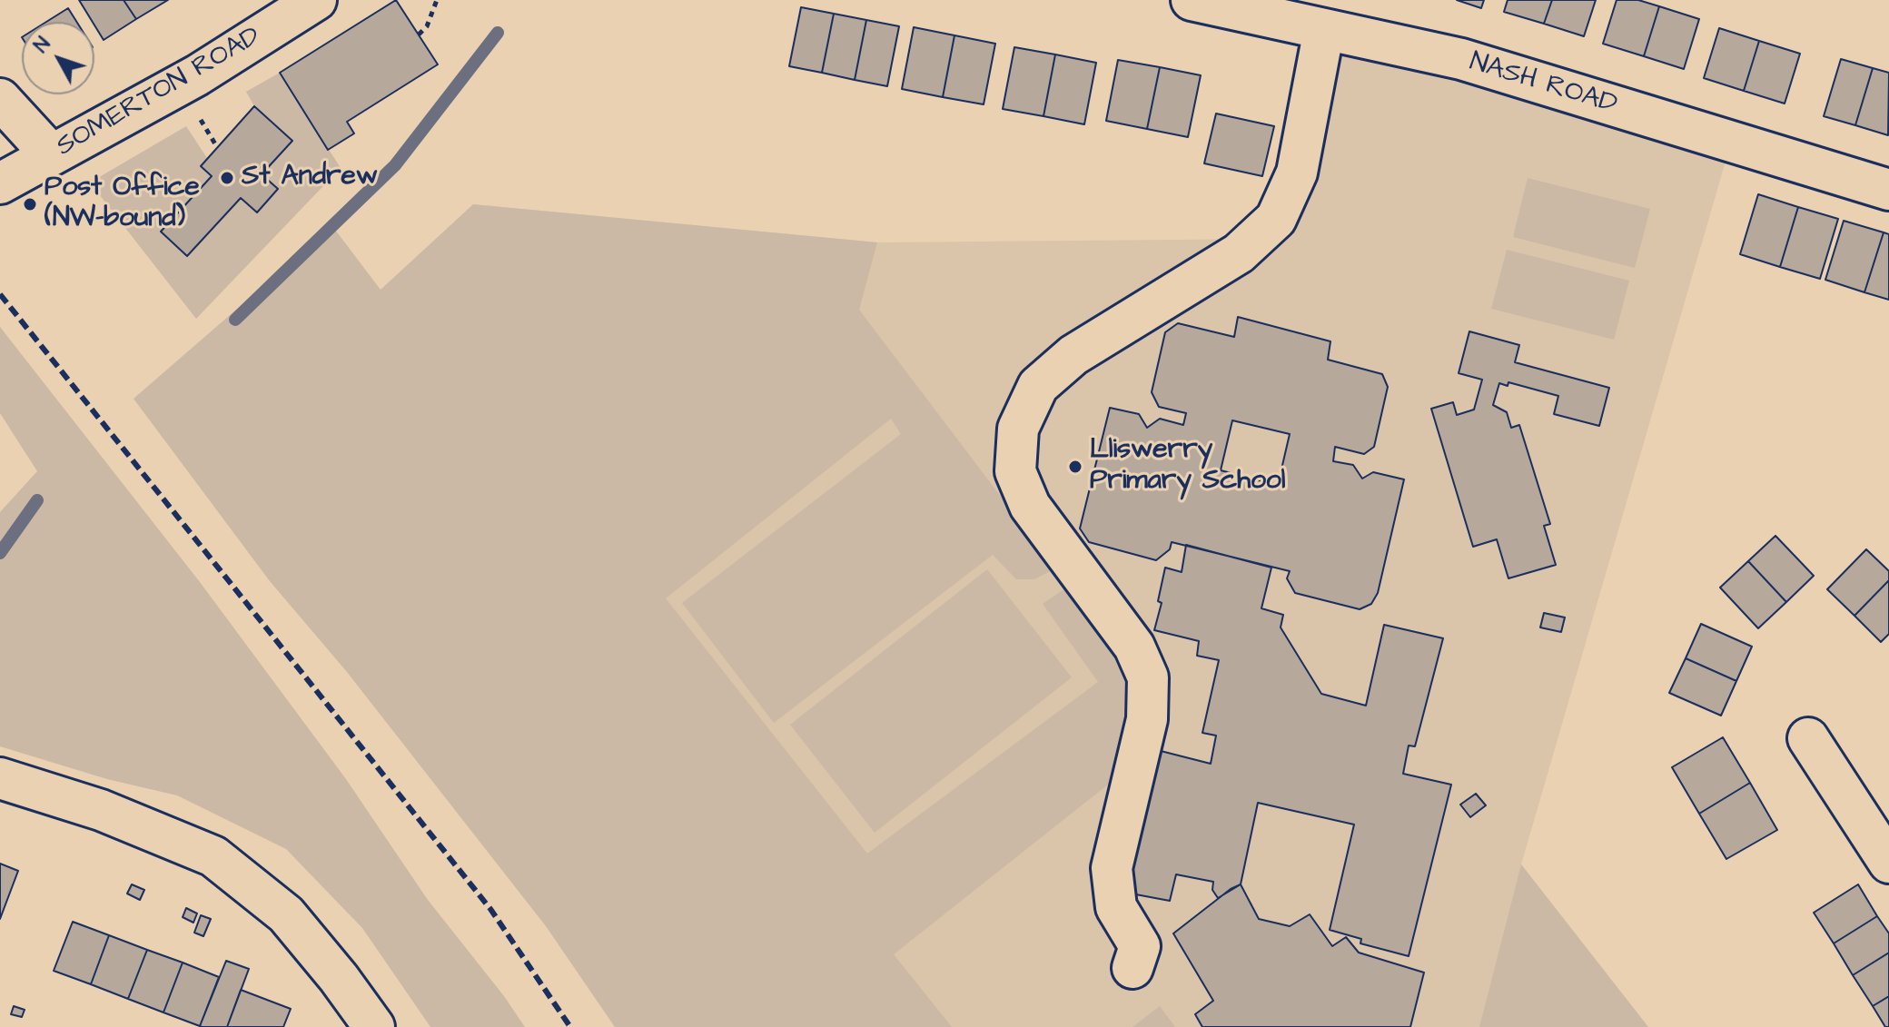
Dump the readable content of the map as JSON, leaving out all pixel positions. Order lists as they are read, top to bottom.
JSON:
{
  "streets": {
    "street": ["NASH ROAD", "SOMERTON ROAD"]
  },
  "places": ["St Andrew", "Post Office (NW-bound)", "Lliswerry Primary School"],
  "north": "top left"
}
